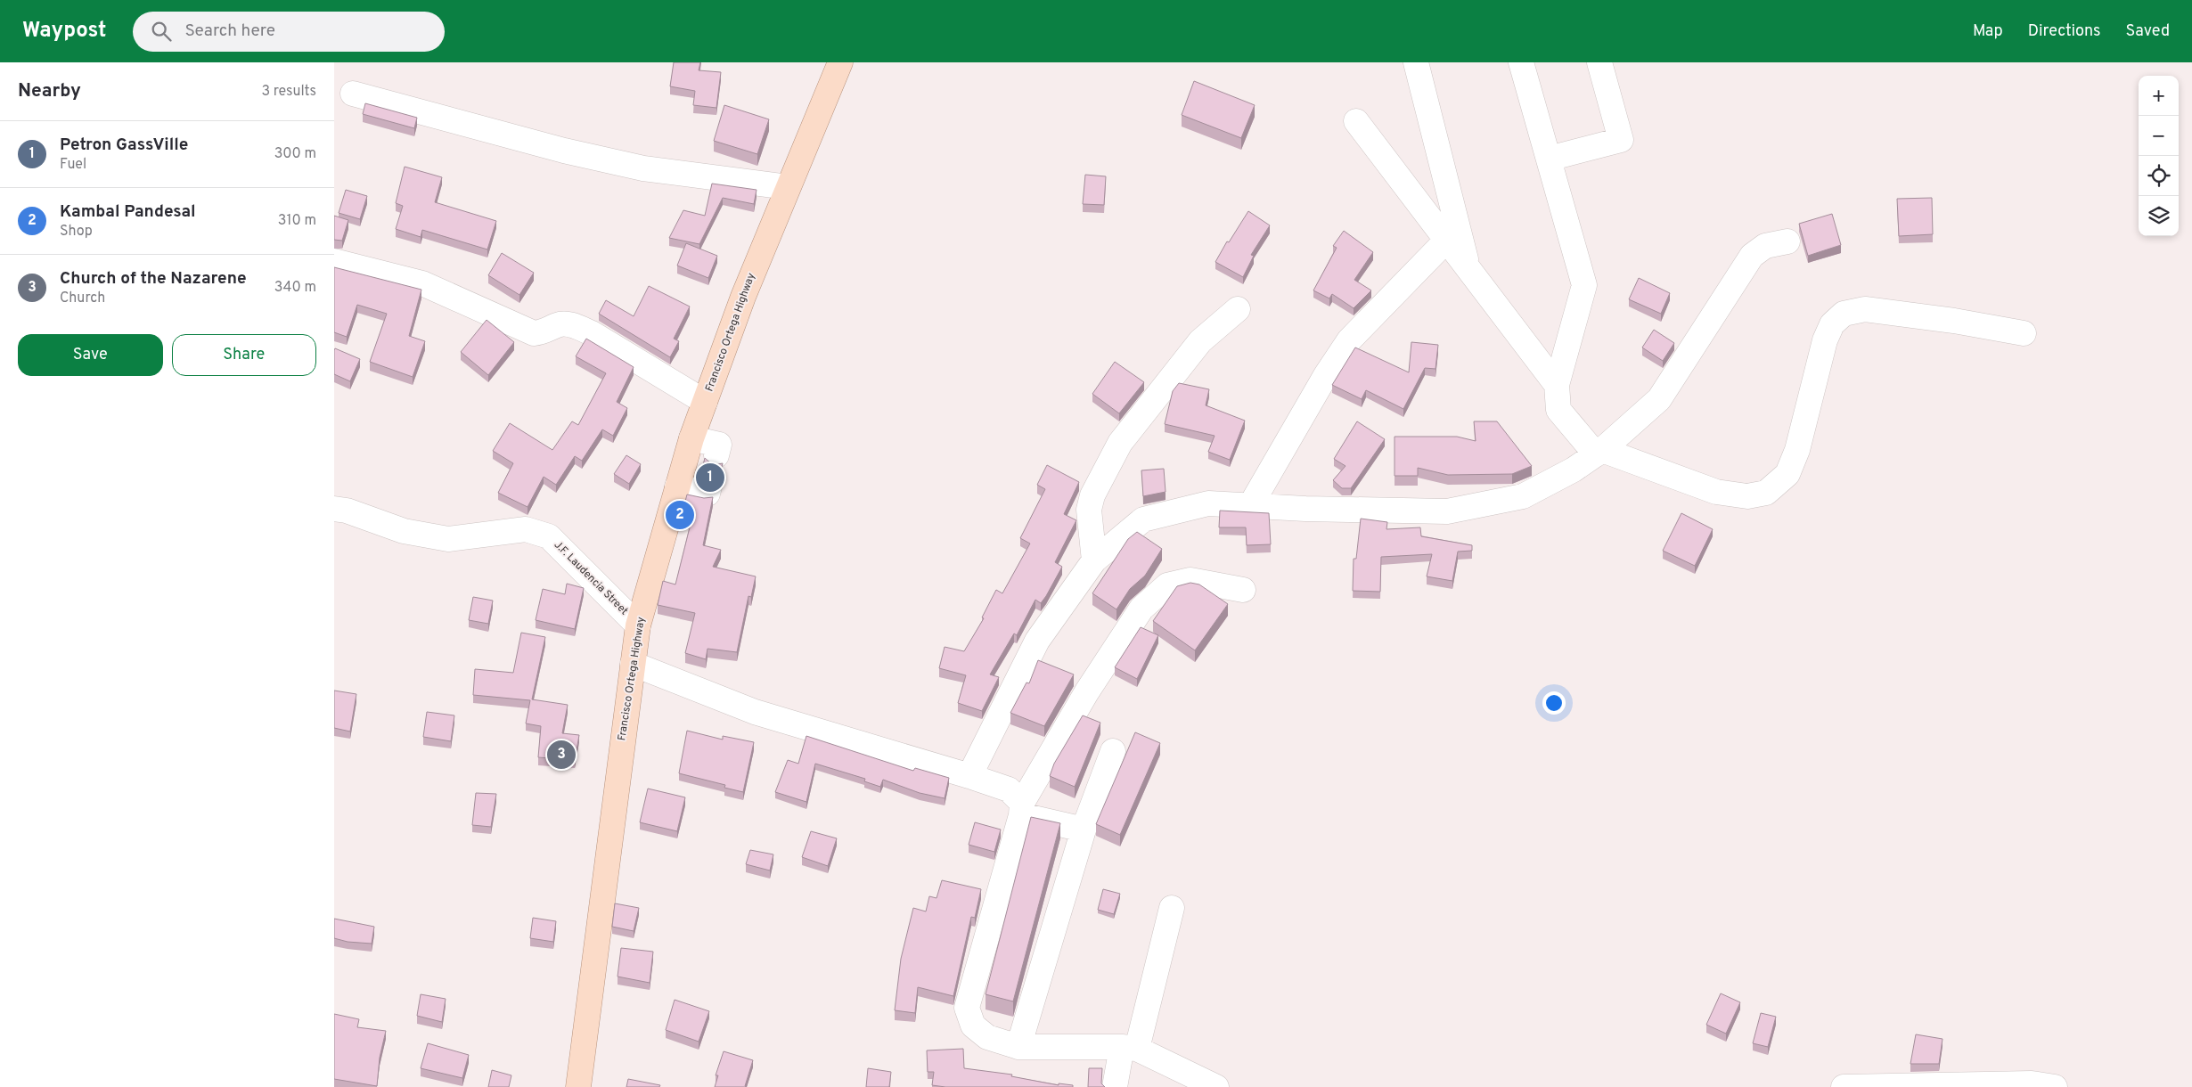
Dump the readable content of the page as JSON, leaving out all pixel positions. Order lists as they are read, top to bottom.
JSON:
{
  "streets": {
    "main road": ["Francisco Ortega Highway"],
    "street": ["J.F. Laudencia Street"]
  },
  "crossings": [
    ["Francisco Ortega Highway", "J.F. Laudencia Street"]
  ],
  "page": {
    "header": "Waypost",
    "search": "Search here",
    "nav": ["Map", "Directions", "Saved"],
    "heading": ["Nearby", "3 results"],
    "map_buttons": ["+", "−"],
    "list": [
      {
        "mark": "1",
        "name": "Petron GassVille",
        "note": "Fuel",
        "value": "300 m"
      },
      {
        "mark": "2",
        "name": "Kambal Pandesal",
        "note": "Shop",
        "value": "310 m"
      },
      {
        "mark": "3",
        "name": "Church of the Nazarene",
        "note": "Church",
        "value": "340 m"
      }
    ],
    "buttons": ["Save", "Share"],
    "pins": ["1", "2", "3"]
  }
}
